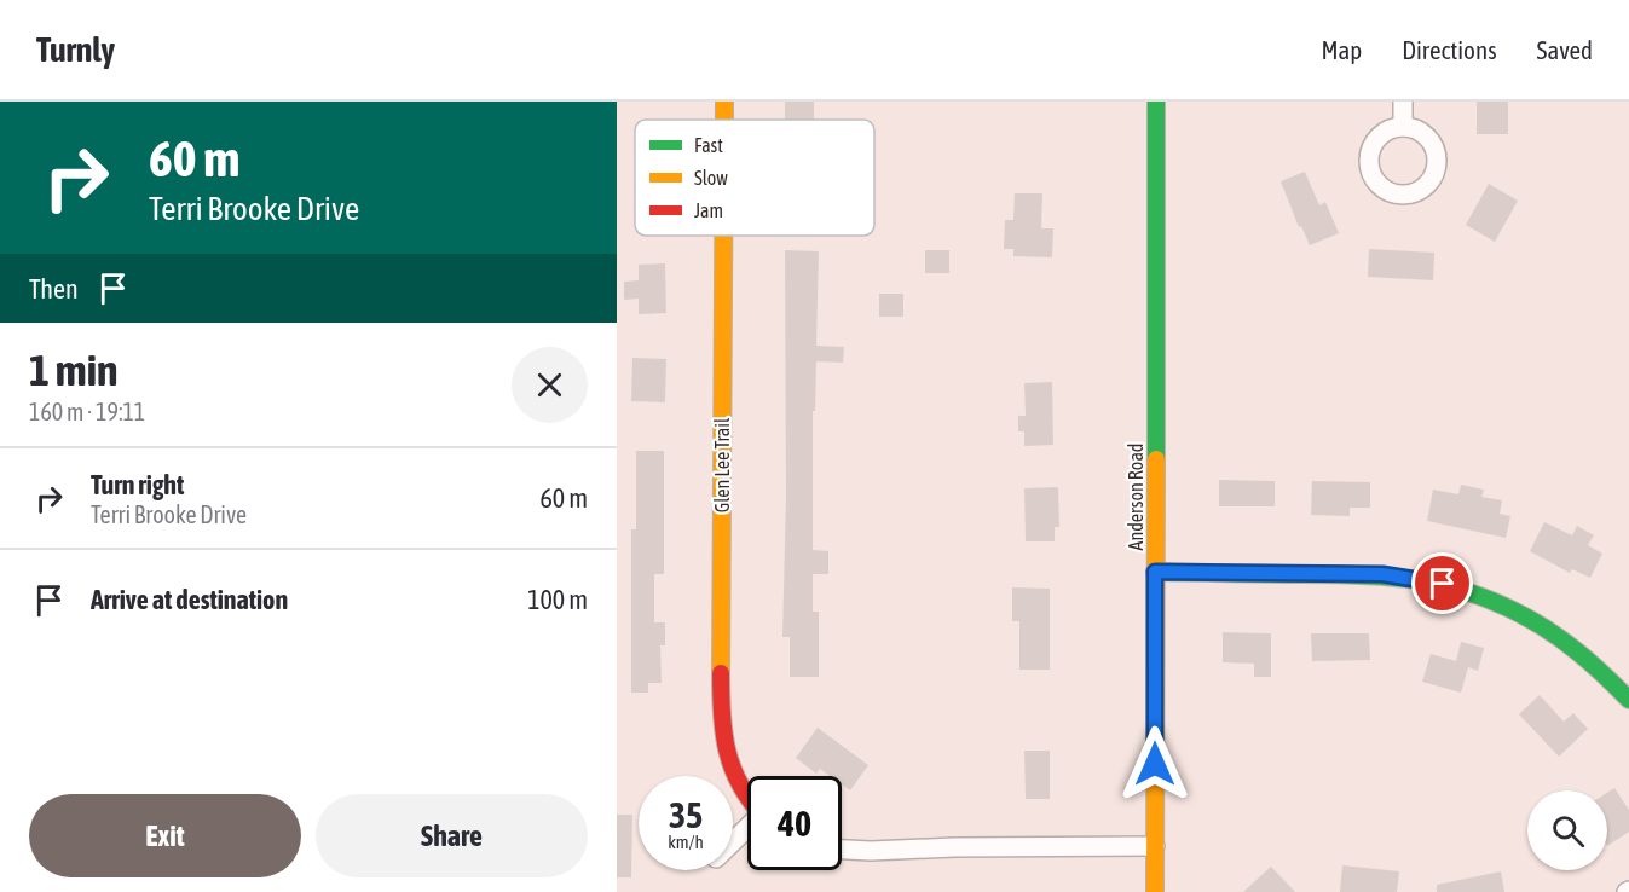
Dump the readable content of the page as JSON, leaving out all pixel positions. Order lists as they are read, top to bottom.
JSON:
{
  "streets": {
    "street": ["Glen Lee Trail", "Anderson Road"]
  },
  "legend": ["Fast", "Slow", "Jam"],
  "page": {
    "header": "Turnly",
    "nav": ["Map", "Directions", "Saved"],
    "turn": ["60 m", "Terri Brooke Drive"],
    "then": "Then",
    "heading": ["1 min", "160 m · 19:11"],
    "list": [
      {
        "name": "Turn right",
        "note": "Terri Brooke Drive",
        "value": "60 m"
      },
      {
        "name": "Arrive at destination",
        "value": "100 m"
      }
    ],
    "speed": "35 km/h",
    "limit": "40",
    "buttons": ["Exit", "Share"]
  }
}
